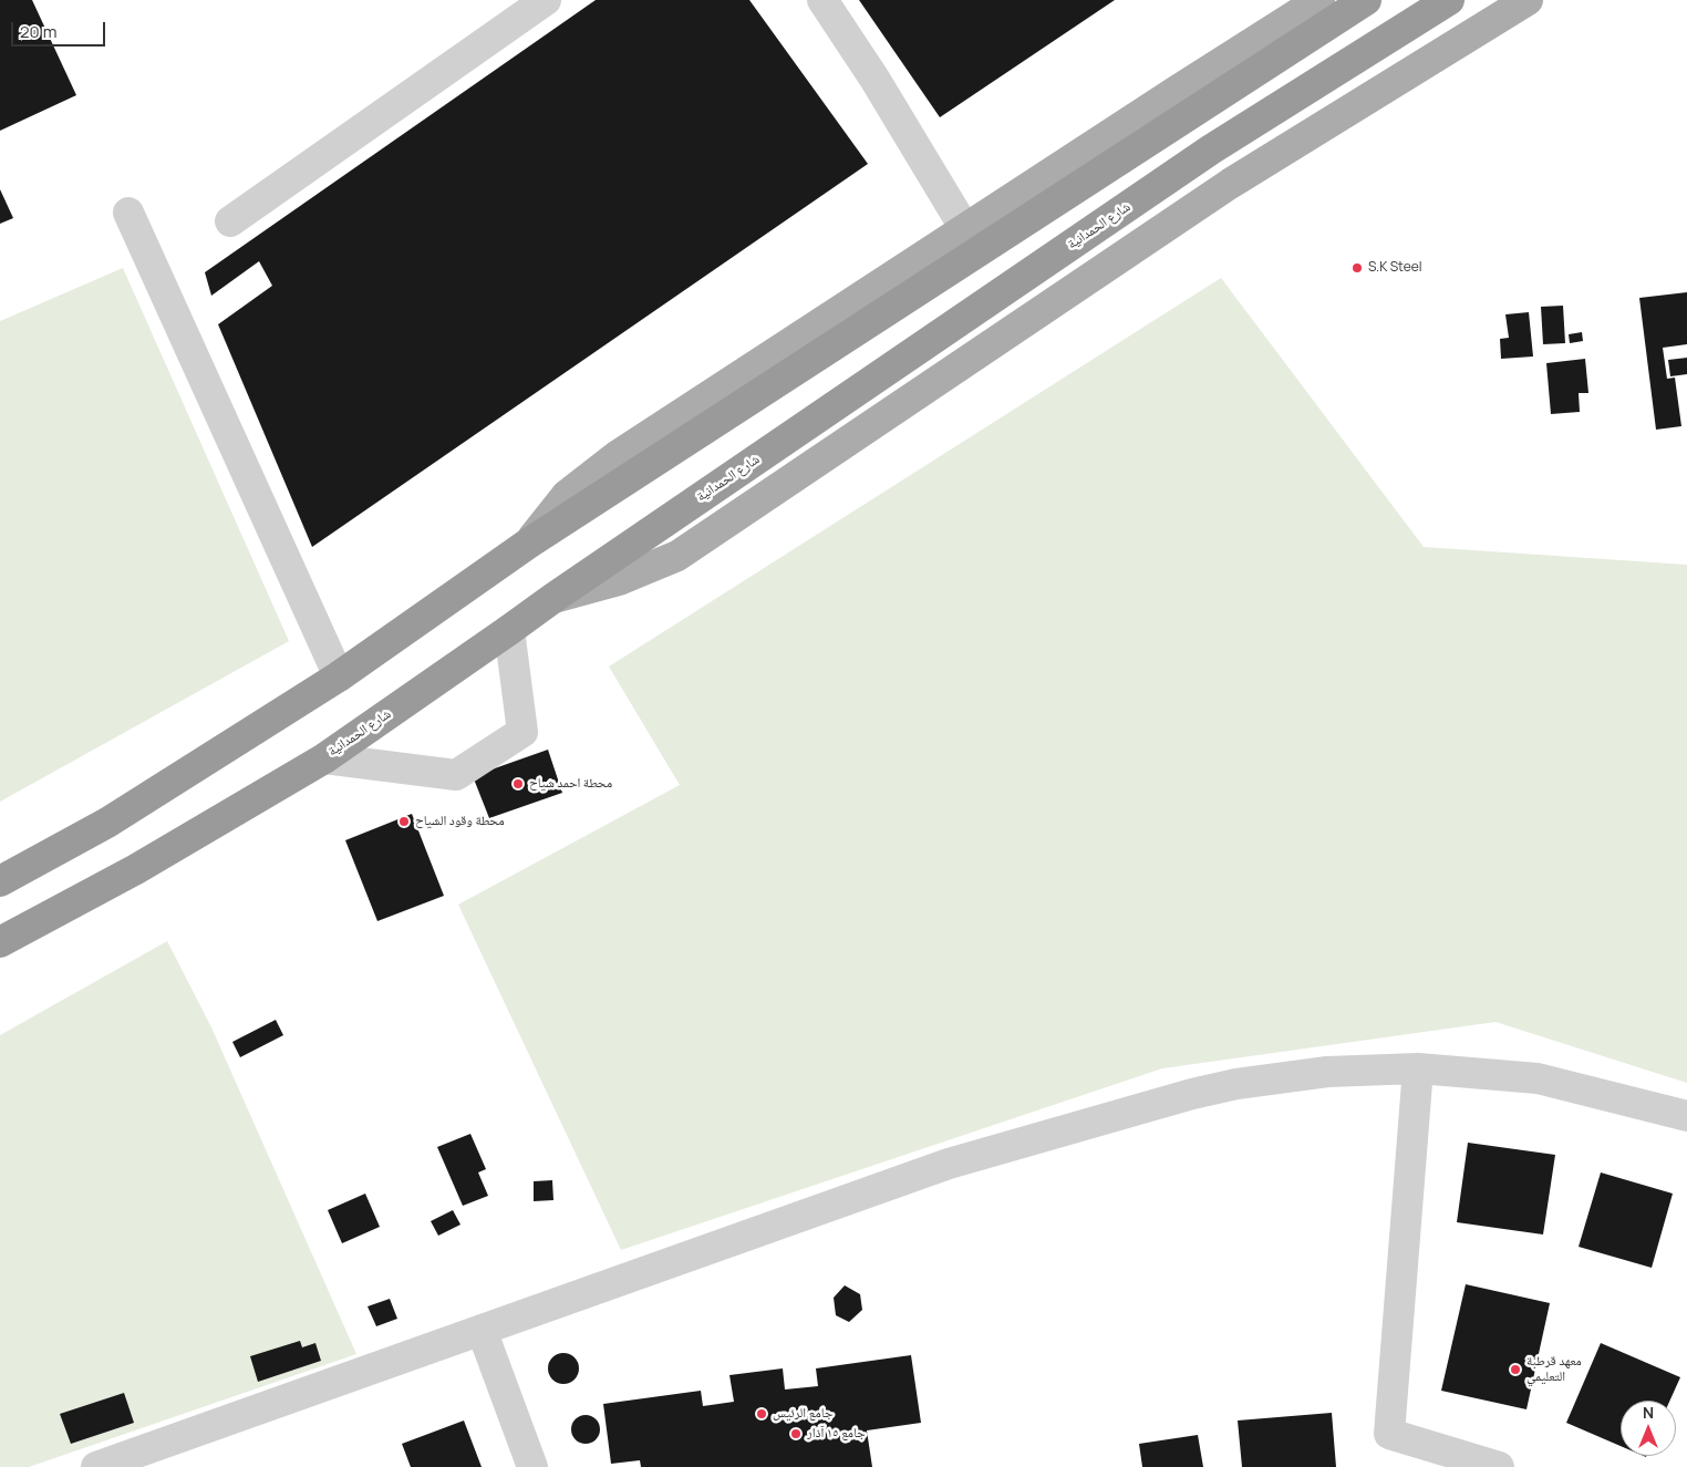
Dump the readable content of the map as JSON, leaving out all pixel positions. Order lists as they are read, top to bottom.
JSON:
{
  "streets": {
    "highway": ["شارع الحمدانية"]
  },
  "places": [
    "S.K Steel",
    "محطة احمد شياح",
    "محطة وقود الشياح",
    "معهد قرطبة التعليمي",
    "جامع الرئيس",
    "جامع ١٥ آذار"
  ],
  "scale_bar": "20 m",
  "north": "top"
}
